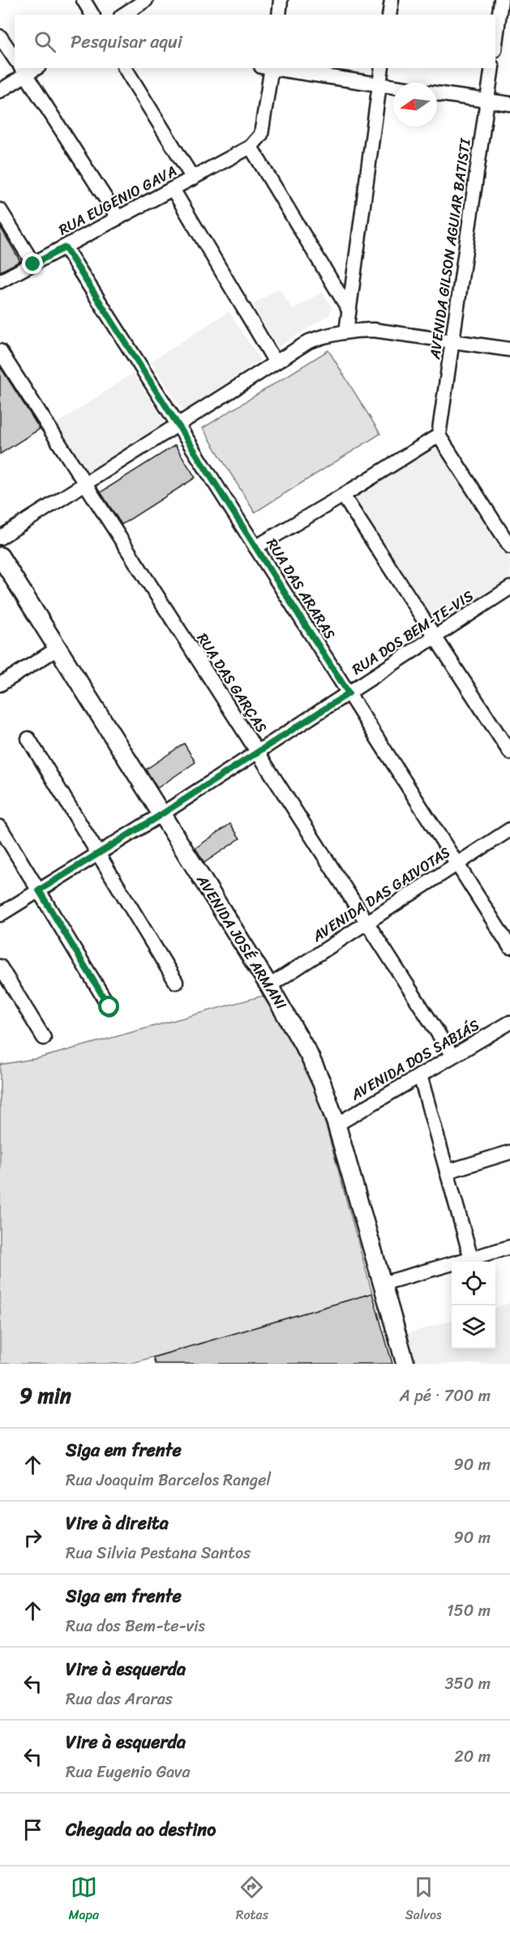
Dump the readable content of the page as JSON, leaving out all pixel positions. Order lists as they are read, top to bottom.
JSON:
{
  "streets": {
    "main road": ["AVENIDA JOSÉ ARMANI"],
    "street": [
      "RUA EUGENIO GAVA",
      "AVENIDA GILSON AGUIAR BATISTI",
      "RUA DAS ARARAS",
      "RUA DOS BEM-TE-VIS",
      "RUA DAS GARÇAS",
      "AVENIDA DAS GAIVOTAS",
      "AVENIDA DOS SABIÁS"
    ]
  },
  "crossings": [
    ["RUA EUGENIO GAVA", "RUA DAS ARARAS"],
    ["RUA DAS ARARAS", "RUA DOS BEM-TE-VIS"],
    ["RUA DAS ARARAS", "AVENIDA DAS GAIVOTAS"],
    ["RUA DOS BEM-TE-VIS", "RUA DAS GARÇAS"],
    ["RUA DOS BEM-TE-VIS", "AVENIDA JOSÉ ARMANI"],
    ["RUA DAS GARÇAS", "AVENIDA DAS GAIVOTAS"],
    ["RUA DAS GARÇAS", "AVENIDA DOS SABIÁS"],
    ["AVENIDA DAS GAIVOTAS", "AVENIDA JOSÉ ARMANI"],
    ["AVENIDA JOSÉ ARMANI", "AVENIDA DOS SABIÁS"]
  ],
  "north": "left",
  "page": {
    "search": "Pesquisar aqui",
    "heading": ["9 min", "A pé · 700 m"],
    "list": [
      ["Siga em frente", "Rua Joaquim Barcelos Rangel", "90 m"],
      ["Vire à direita", "Rua Silvia Pestana Santos", "90 m"],
      ["Siga em frente", "Rua dos Bem-te-vis", "150 m"],
      ["Vire à esquerda", "Rua das Araras", "350 m"],
      ["Vire à esquerda", "Rua Eugenio Gava", "20 m"],
      "Chegada ao destino"
    ],
    "nav": ["Mapa", "Rotas", "Salvos"]
  }
}
